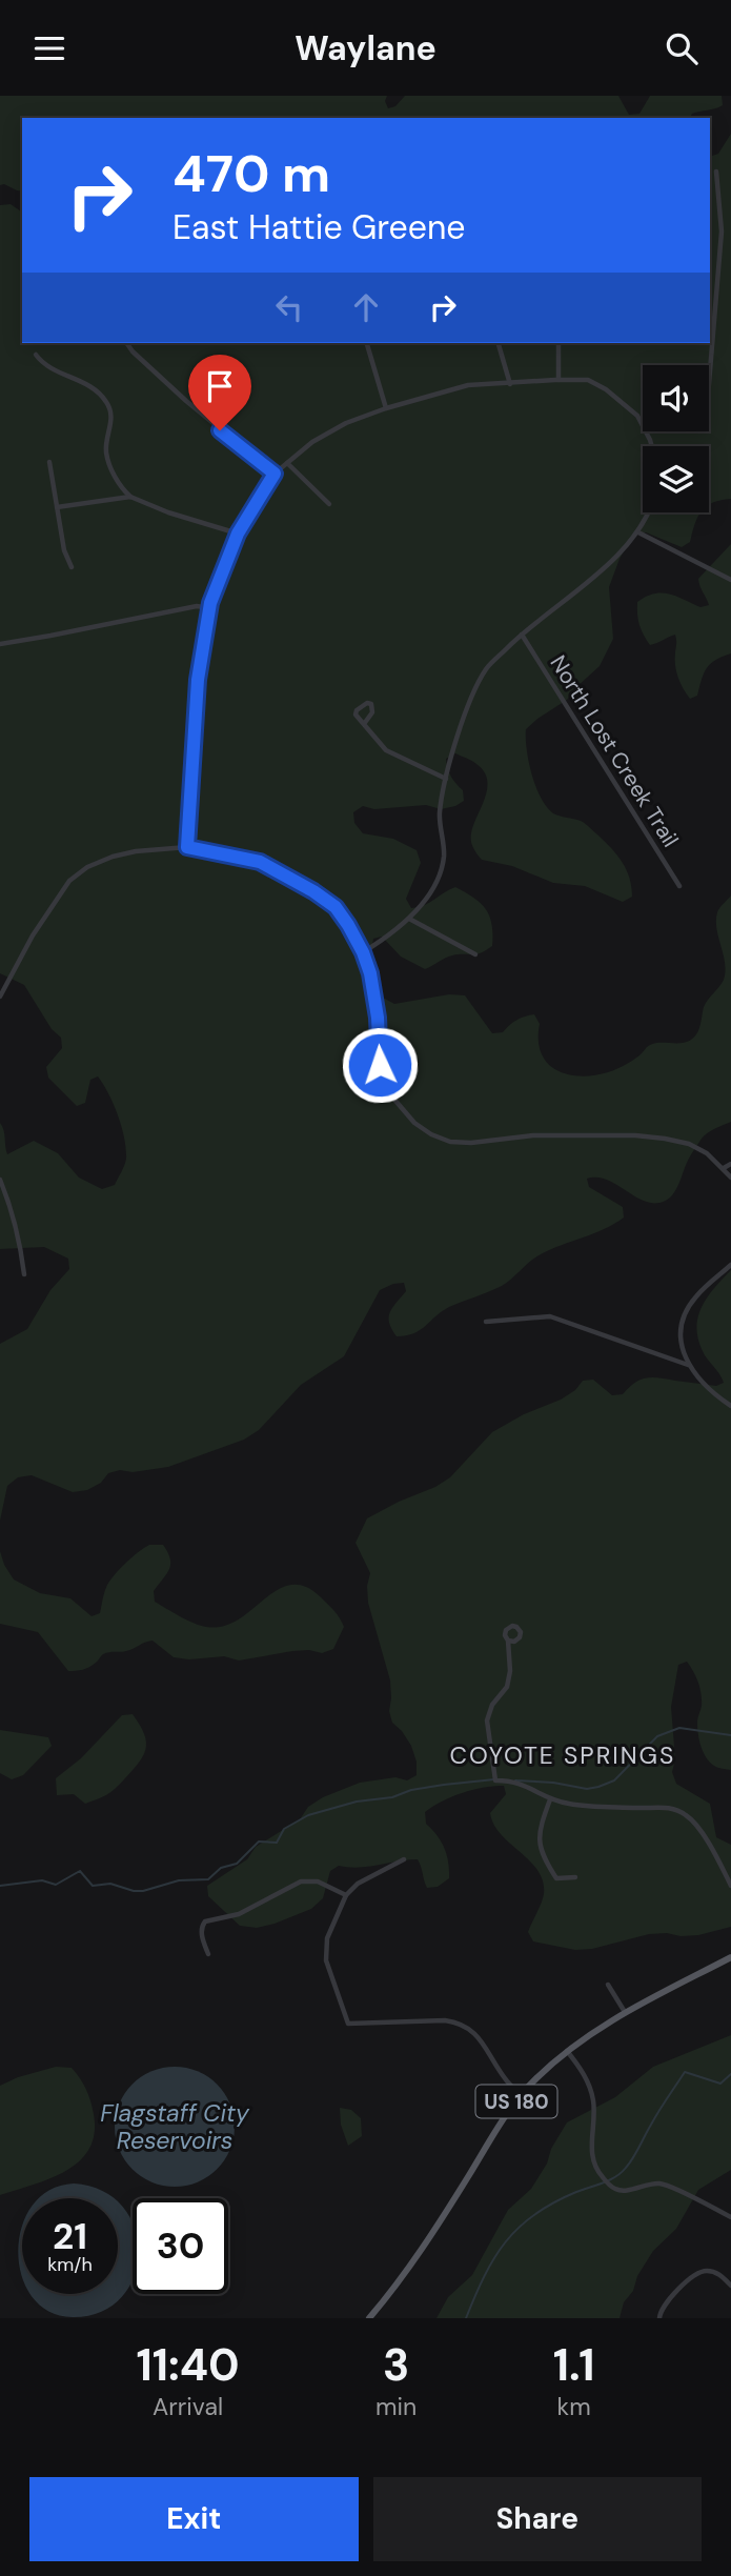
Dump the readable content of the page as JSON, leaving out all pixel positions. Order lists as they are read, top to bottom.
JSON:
{
  "streets": {
    "main road": ["US 180"],
    "street": ["North Lost Creek Trail"]
  },
  "districts": ["COYOTE SPRINGS"],
  "water": ["Flagstaff City Reservoirs"],
  "page": {
    "header": "Waylane",
    "turn": ["470 m", "East Hattie Greene"],
    "speed": "21 km/h",
    "limit": "30",
    "eta": [
      "11:40",
      "Arrival",
      "3",
      "min",
      "1.1",
      "km"
    ],
    "buttons": ["Exit", "Share"]
  }
}
